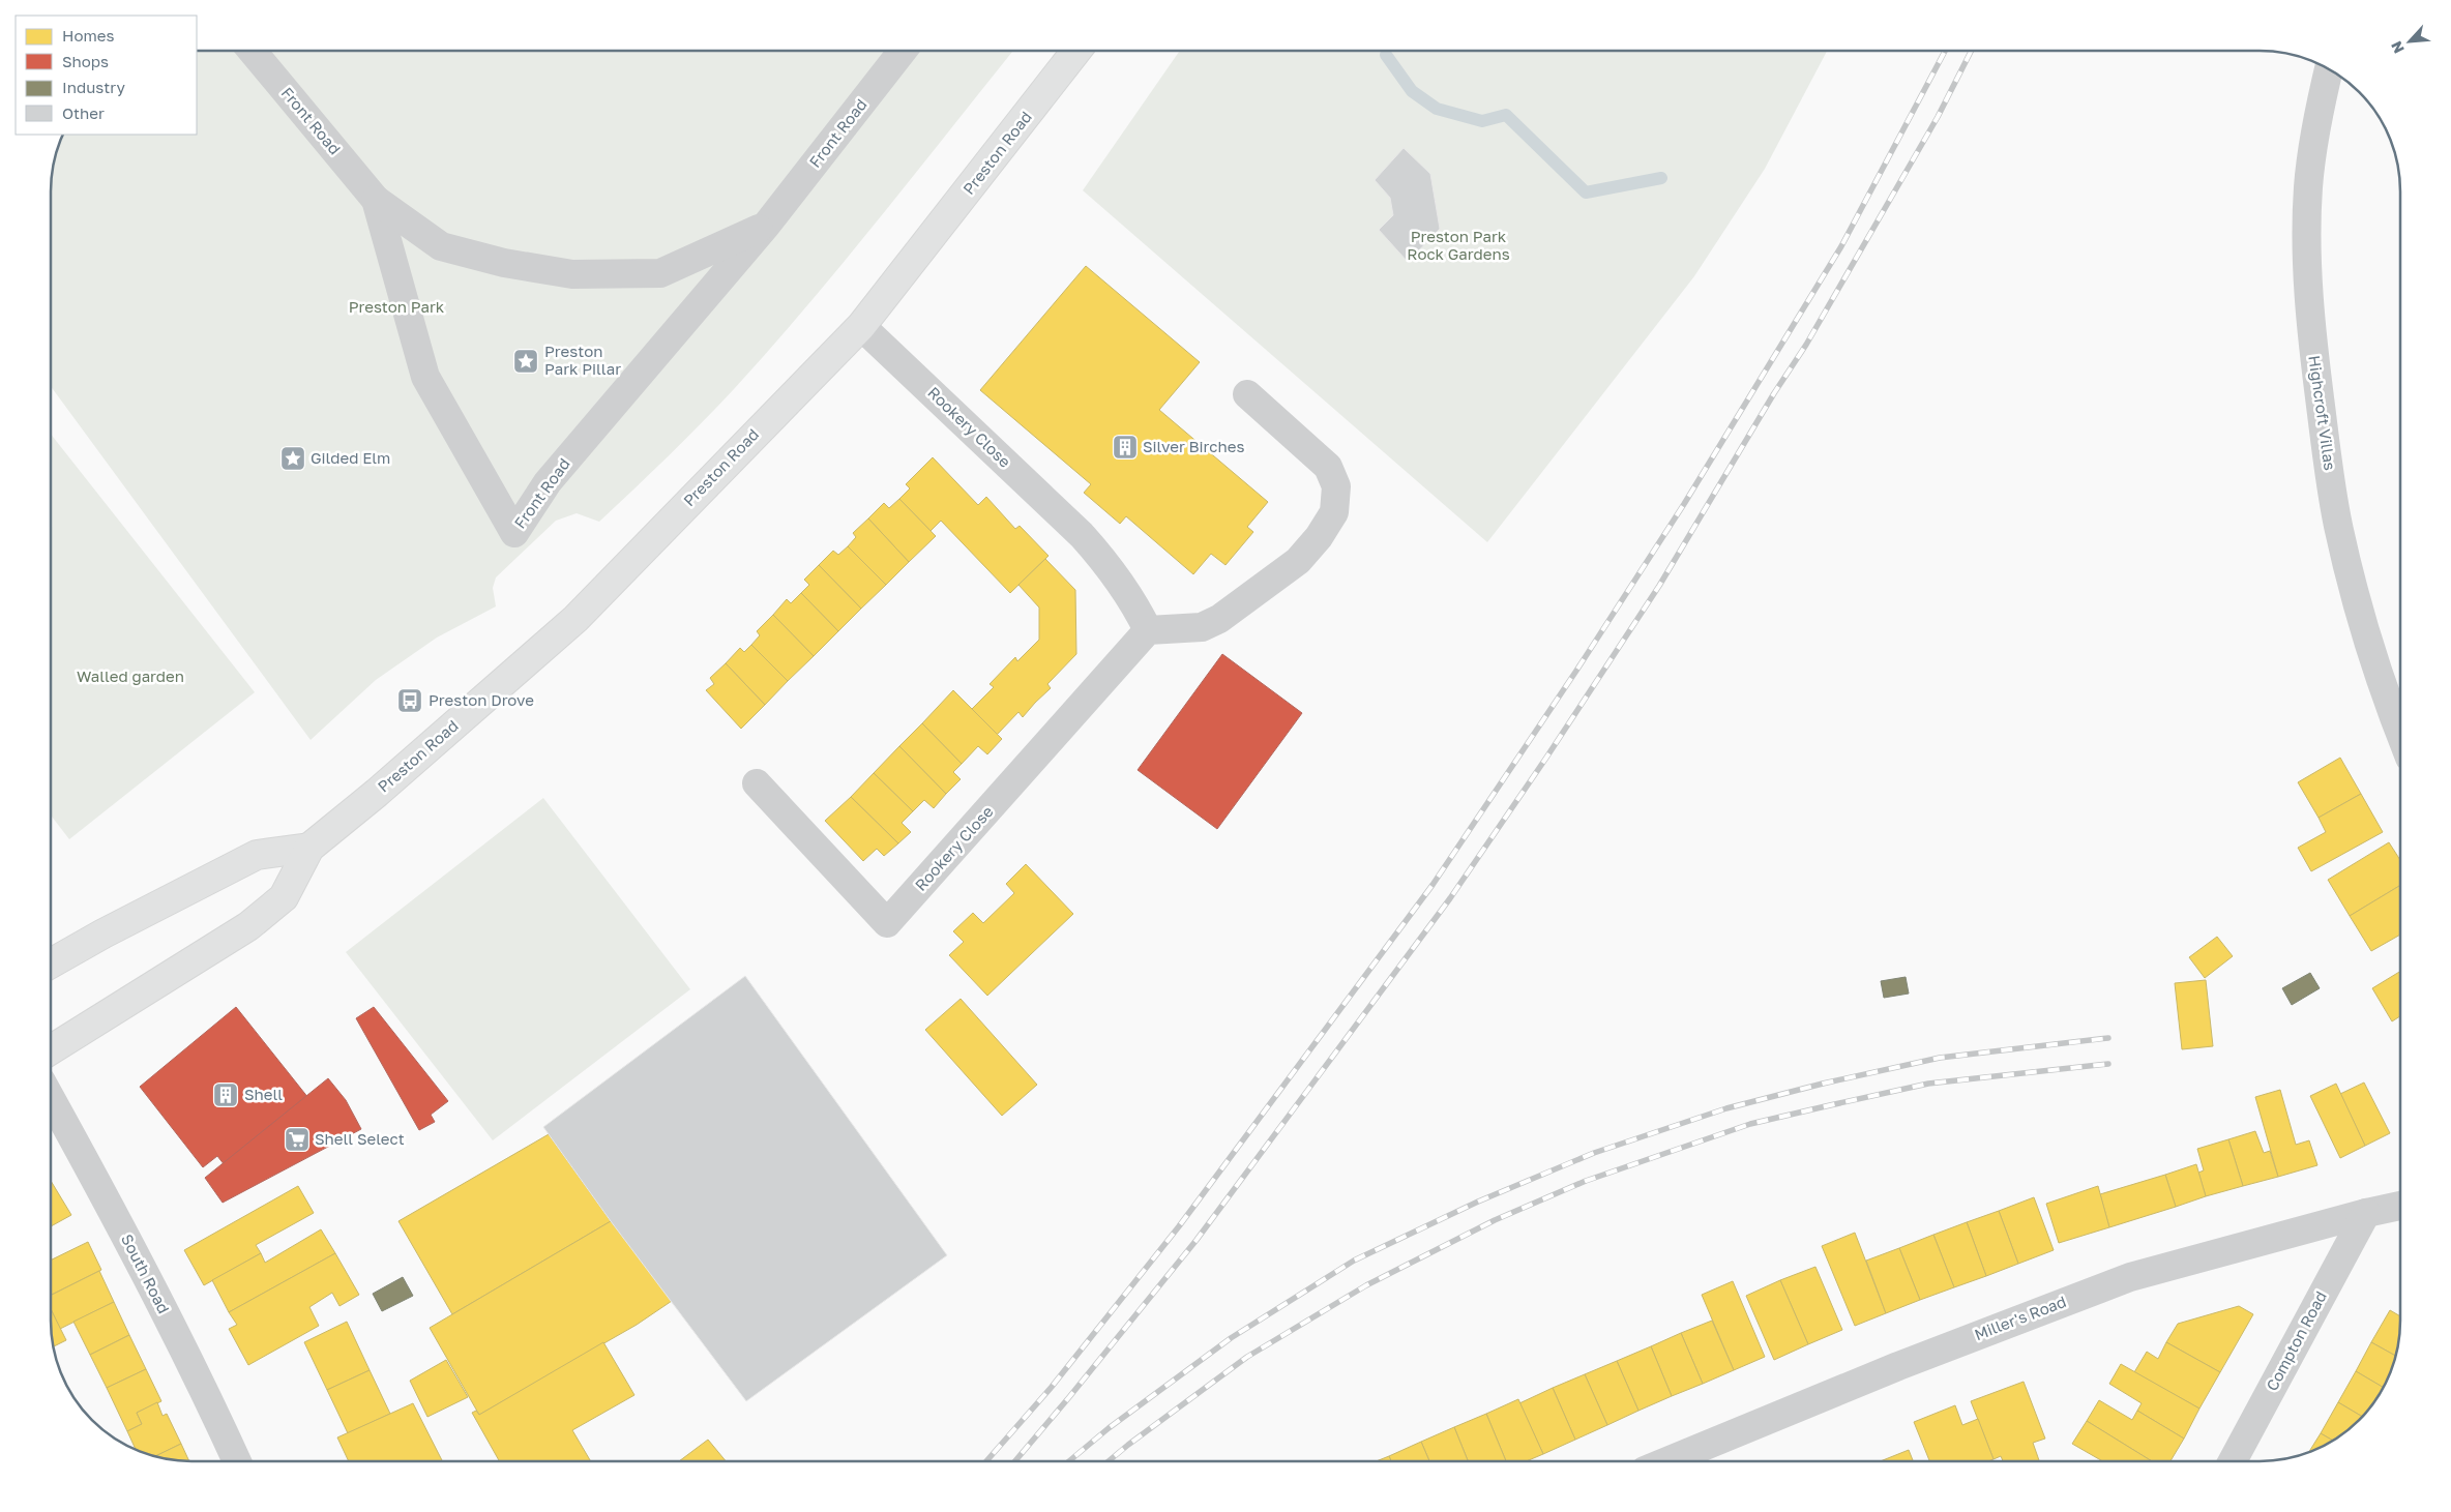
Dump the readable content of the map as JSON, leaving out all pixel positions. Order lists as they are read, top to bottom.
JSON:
{
  "streets": {
    "highway": ["Preston Road"],
    "street": [
      "Front Road",
      "Highcroft Villas",
      "Rookery Close",
      "South Road",
      "Miller's Road",
      "Compton Road"
    ]
  },
  "crossings": [
    ["Preston Road", "Rookery Close"],
    ["Miller's Road", "Compton Road"]
  ],
  "parks": ["Preston Park Rock Gardens", "Preston Park", "Walled garden"],
  "places": {
    "place": ["Preston Park Pillar", "Gilded Elm"],
    "building": ["Silver Birches", "Shell"],
    "bus stop": ["Preston Drove"],
    "supermarket": ["Shell Select"]
  },
  "legend": [
    "Homes",
    "Shops",
    "Industry",
    "Other"
  ],
  "north": "bottom left"
}
